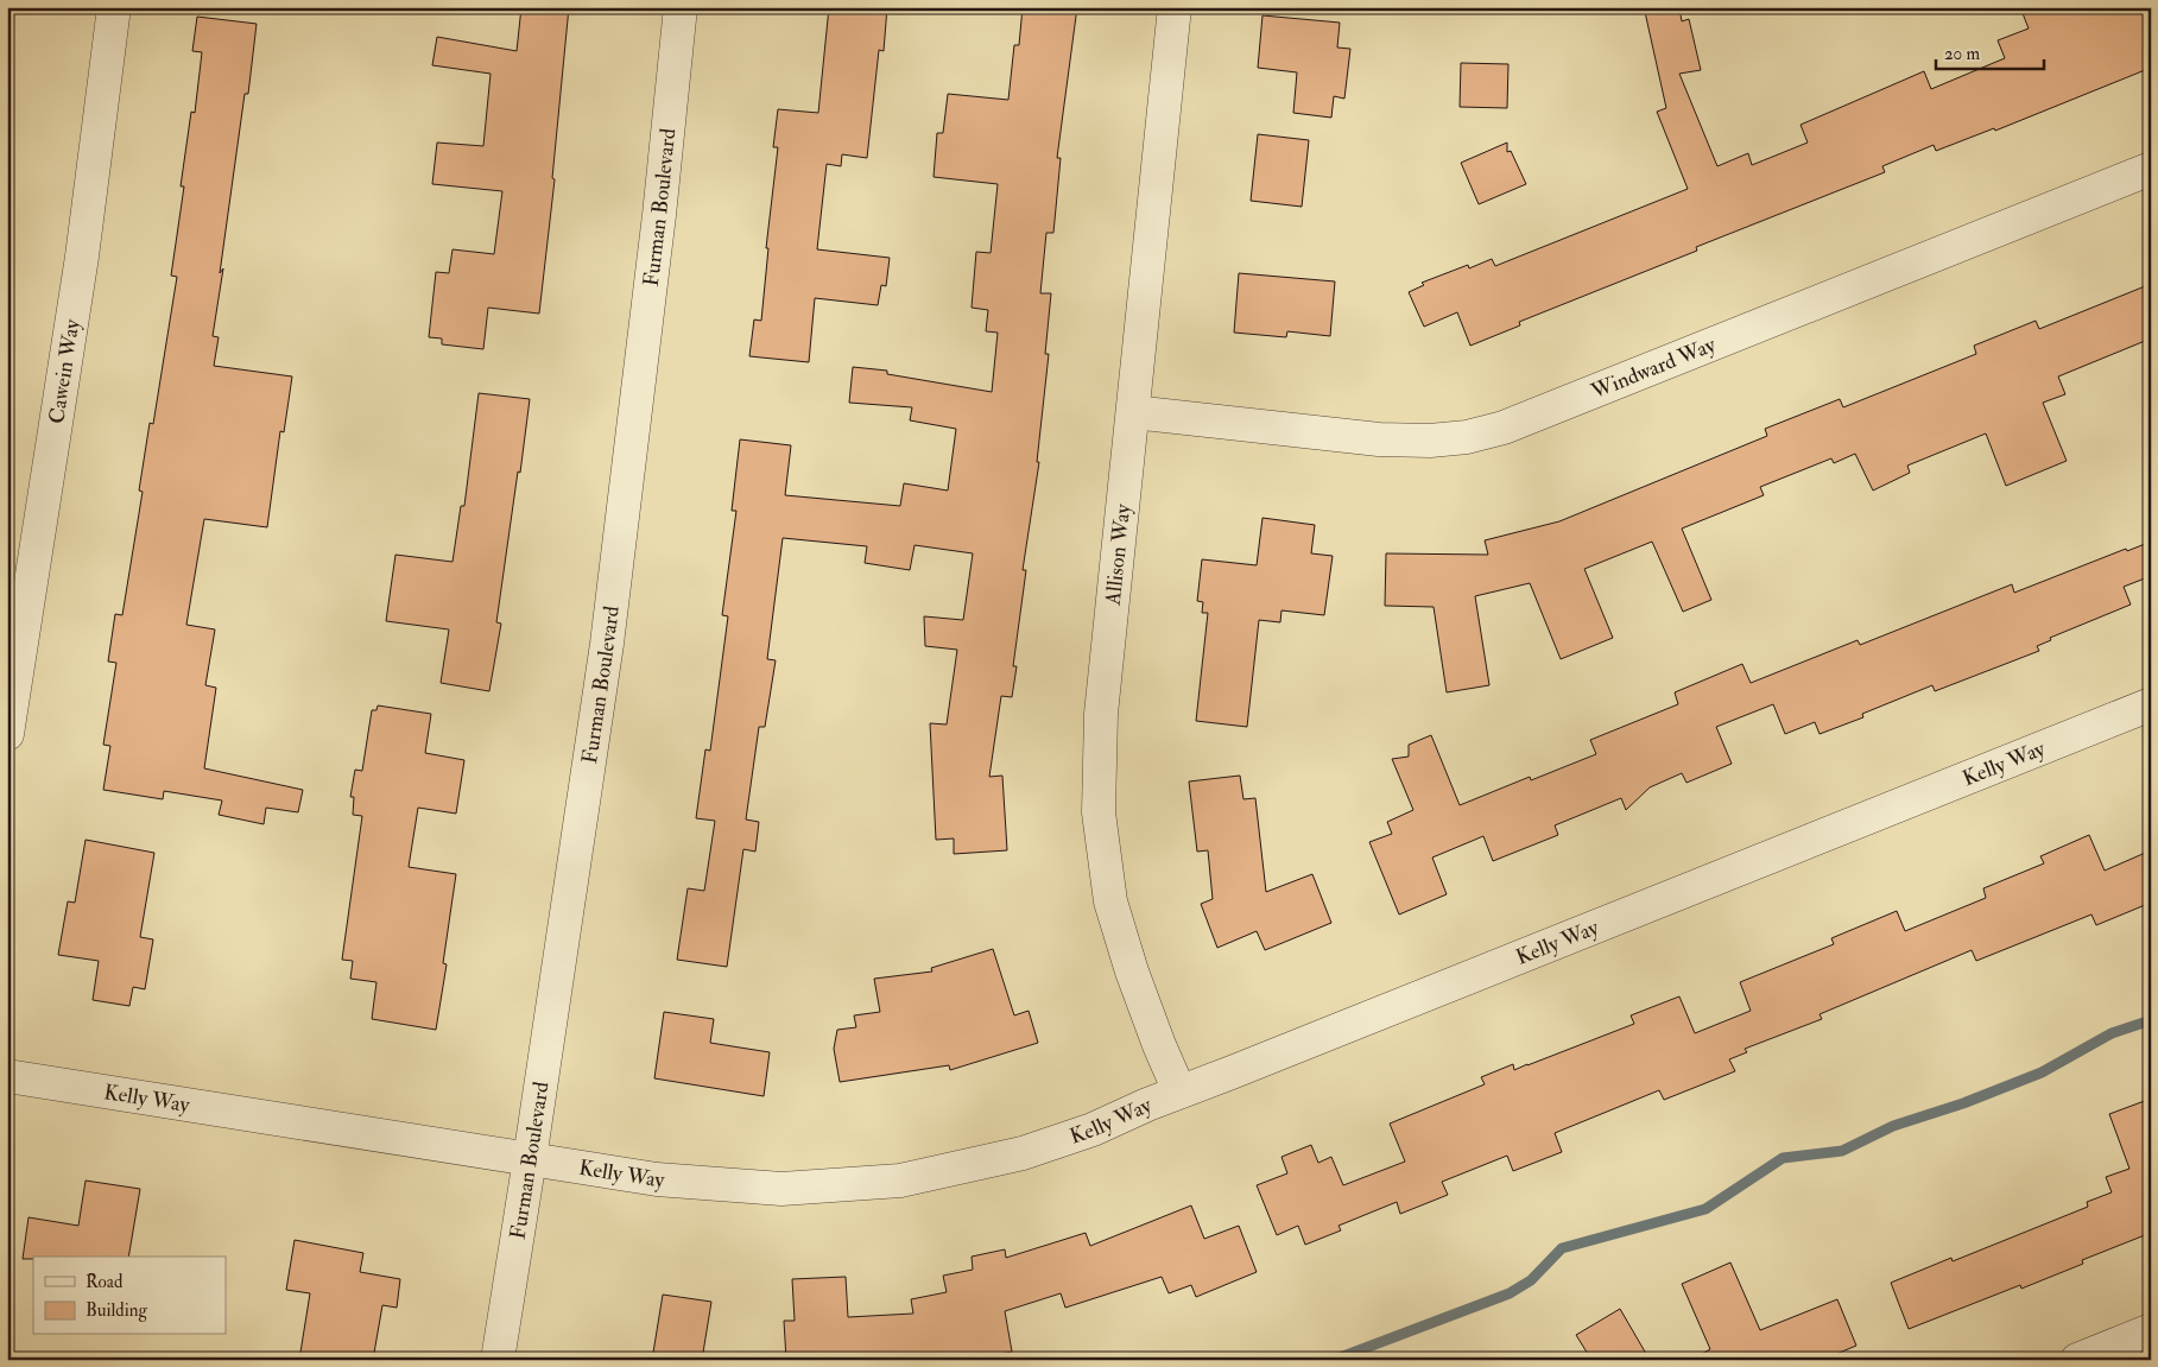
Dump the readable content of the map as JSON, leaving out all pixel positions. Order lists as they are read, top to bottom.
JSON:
{
  "streets": {
    "street": [
      "Furman Boulevard",
      "Windward Way",
      "Cawein Way",
      "Allison Way",
      "Kelly Way"
    ]
  },
  "crossings": [
    ["Furman Boulevard", "Kelly Way"],
    ["Windward Way", "Allison Way"],
    ["Allison Way", "Kelly Way"]
  ],
  "legend": ["Road", "Building"],
  "scale_bar": "20 m"
}
